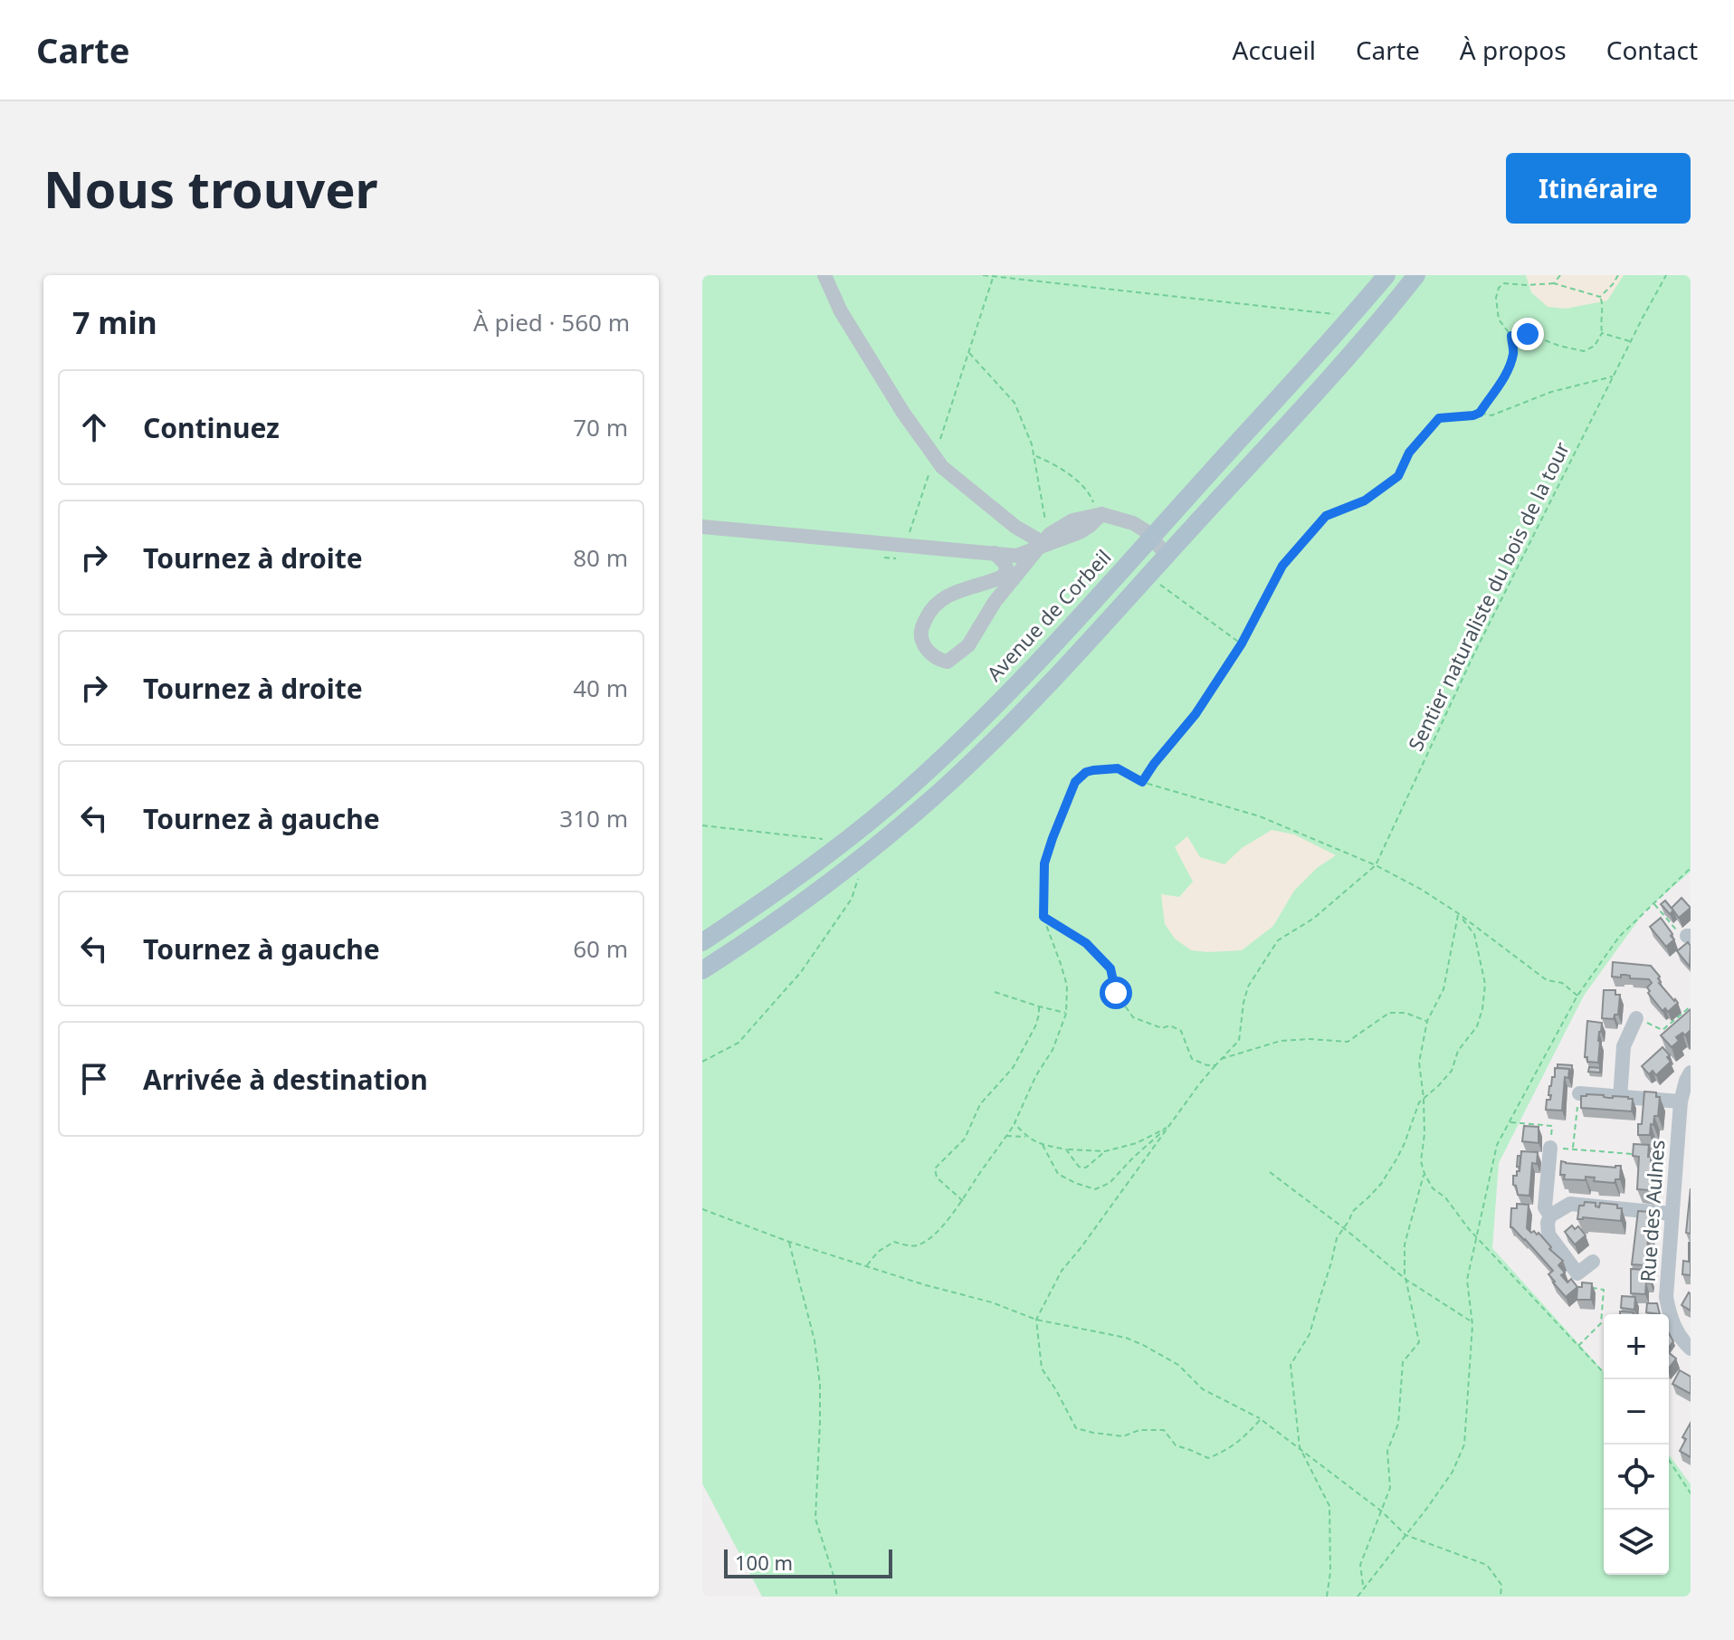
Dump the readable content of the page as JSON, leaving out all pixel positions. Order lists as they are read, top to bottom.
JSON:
{
  "streets": {
    "main road": ["Avenue de Corbeil"],
    "street": ["Rue des Aulnes"],
    "path": ["Sentier naturaliste du bois de la tour"]
  },
  "scale_bar": "100 m",
  "page": {
    "header": "Carte",
    "nav": [
      "Accueil",
      "Carte",
      "À propos",
      "Contact"
    ],
    "buttons": "Itinéraire",
    "title": "Nous trouver",
    "heading": ["7 min", "À pied · 560 m"],
    "list": [
      ["Continuez", "70 m"],
      ["Tournez à droite", "80 m"],
      ["Tournez à droite", "40 m"],
      ["Tournez à gauche", "310 m"],
      ["Tournez à gauche", "60 m"],
      "Arrivée à destination"
    ],
    "map_buttons": ["+", "−"],
    "scale": "100 m"
  }
}
